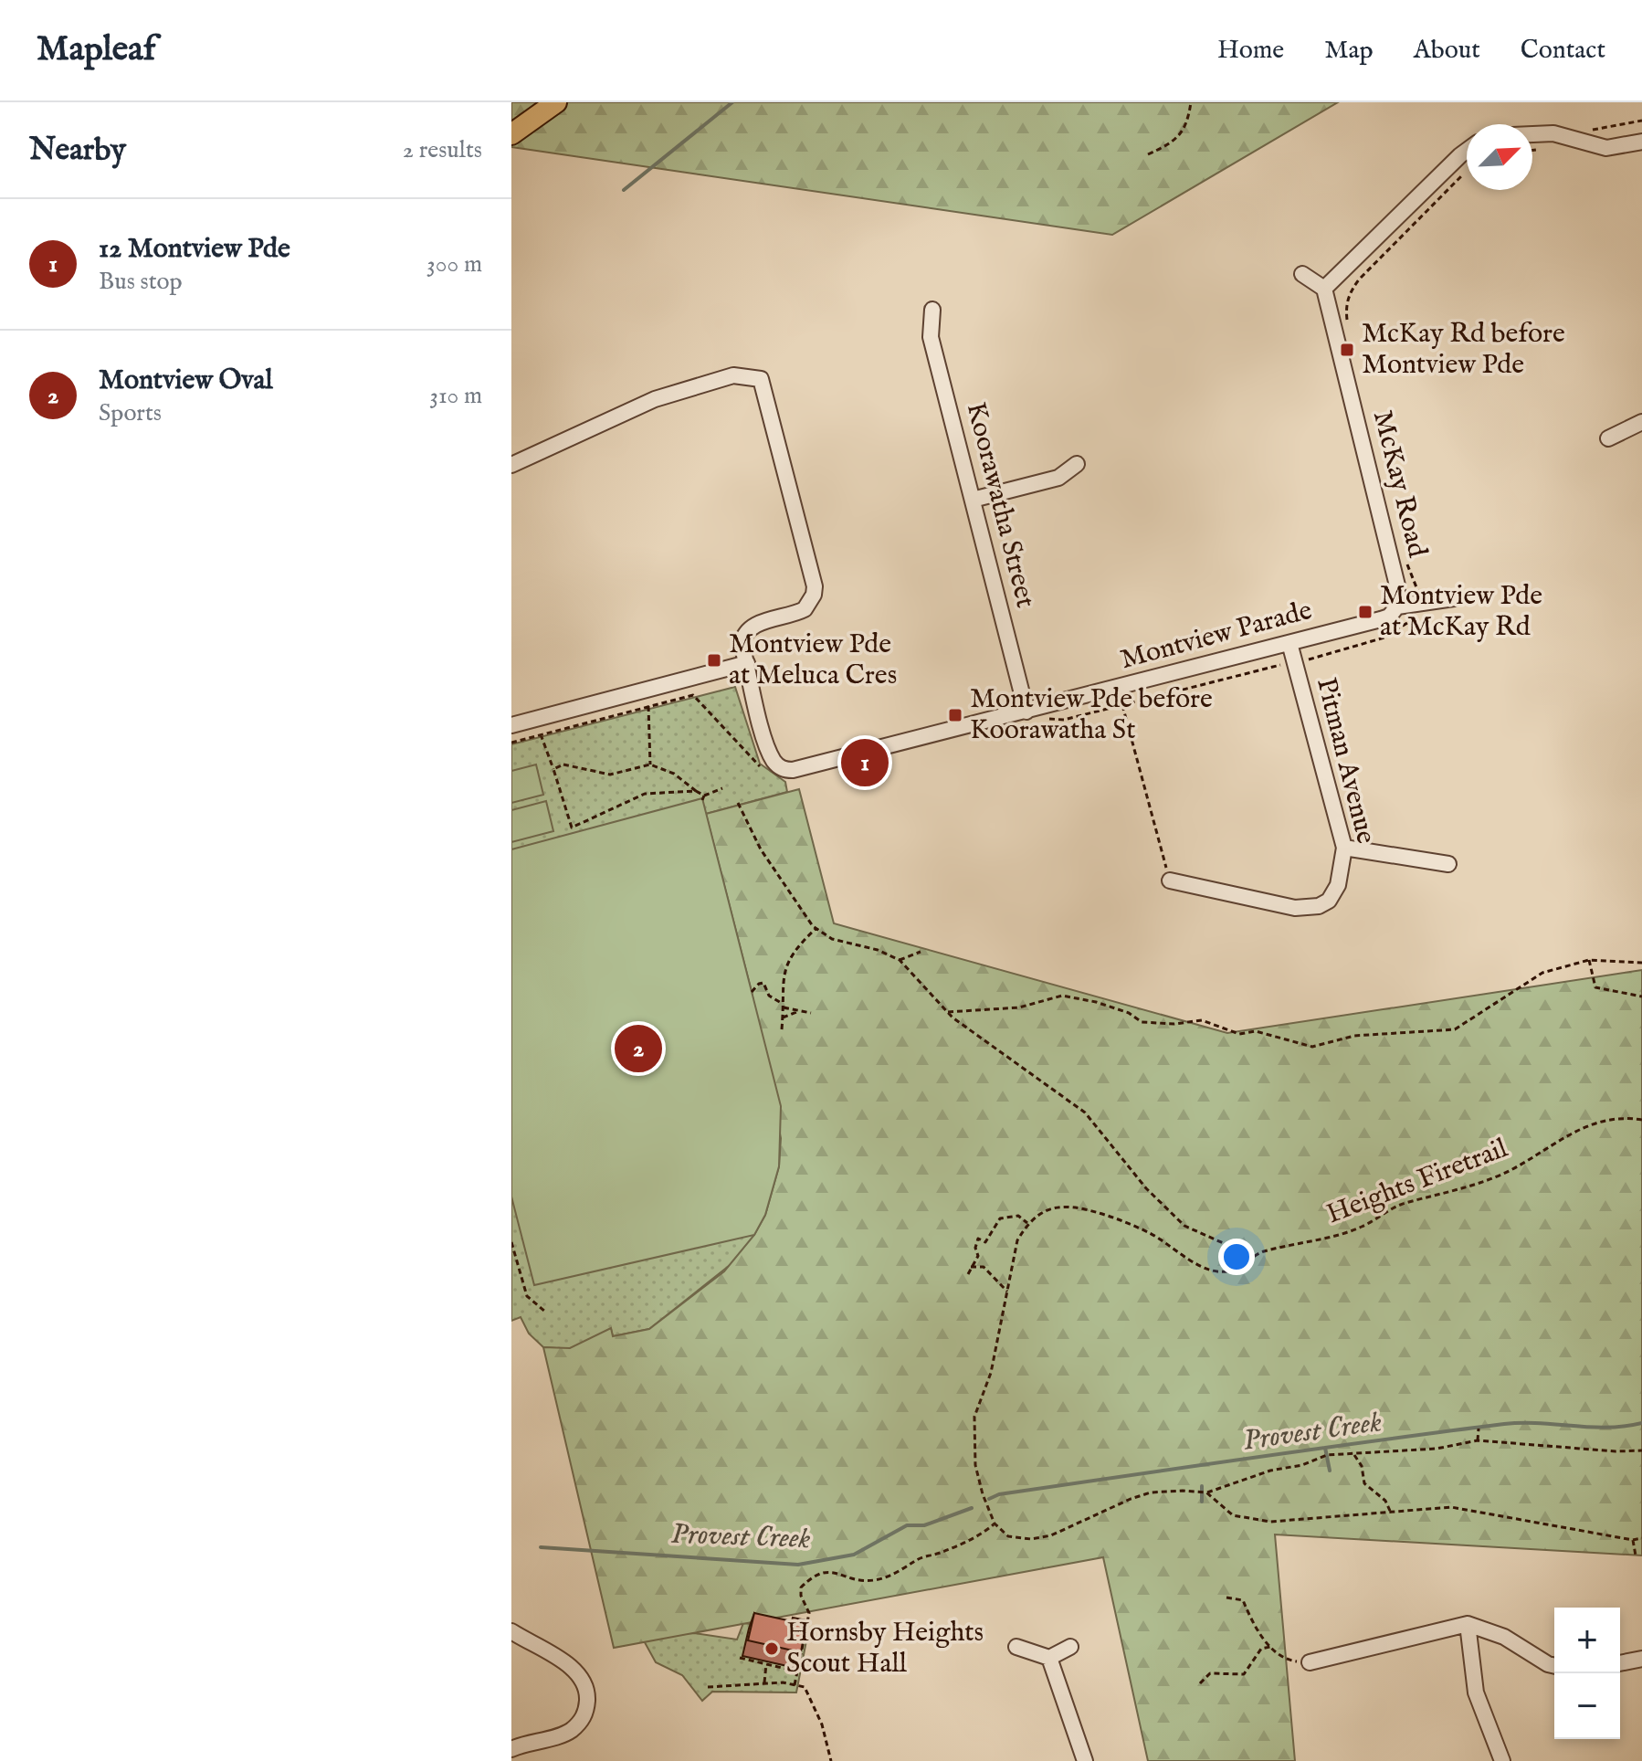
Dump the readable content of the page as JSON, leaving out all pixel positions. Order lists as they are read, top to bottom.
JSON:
{
  "streets": {
    "street": [
      "McKay Road",
      "Koorawatha Street",
      "Montview Parade",
      "Pitman Avenue"
    ],
    "path": ["Heights Firetrail"]
  },
  "crossings": [
    ["McKay Road", "Montview Parade"],
    ["Koorawatha Street", "Montview Parade"],
    ["Montview Parade", "Pitman Avenue"]
  ],
  "water": ["Provest Creek"],
  "places": {
    "transit": [
      "McKay Rd before Montview Pde",
      "Montview Pde at McKay Rd",
      "Montview Pde at Meluca Cres",
      "Montview Pde before Koorawatha St"
    ],
    "other": ["Hornsby Heights Scout Hall"]
  },
  "north": "top right",
  "page": {
    "header": "Mapleaf",
    "nav": [
      "Home",
      "Map",
      "About",
      "Contact"
    ],
    "heading": ["Nearby", "2 results"],
    "list": [
      {
        "mark": "1",
        "name": "12 Montview Pde",
        "note": "Bus stop",
        "value": "300 m"
      },
      {
        "mark": "2",
        "name": "Montview Oval",
        "note": "Sports",
        "value": "310 m"
      }
    ],
    "pins": ["1", "2"],
    "map_buttons": ["+", "−"]
  }
}
